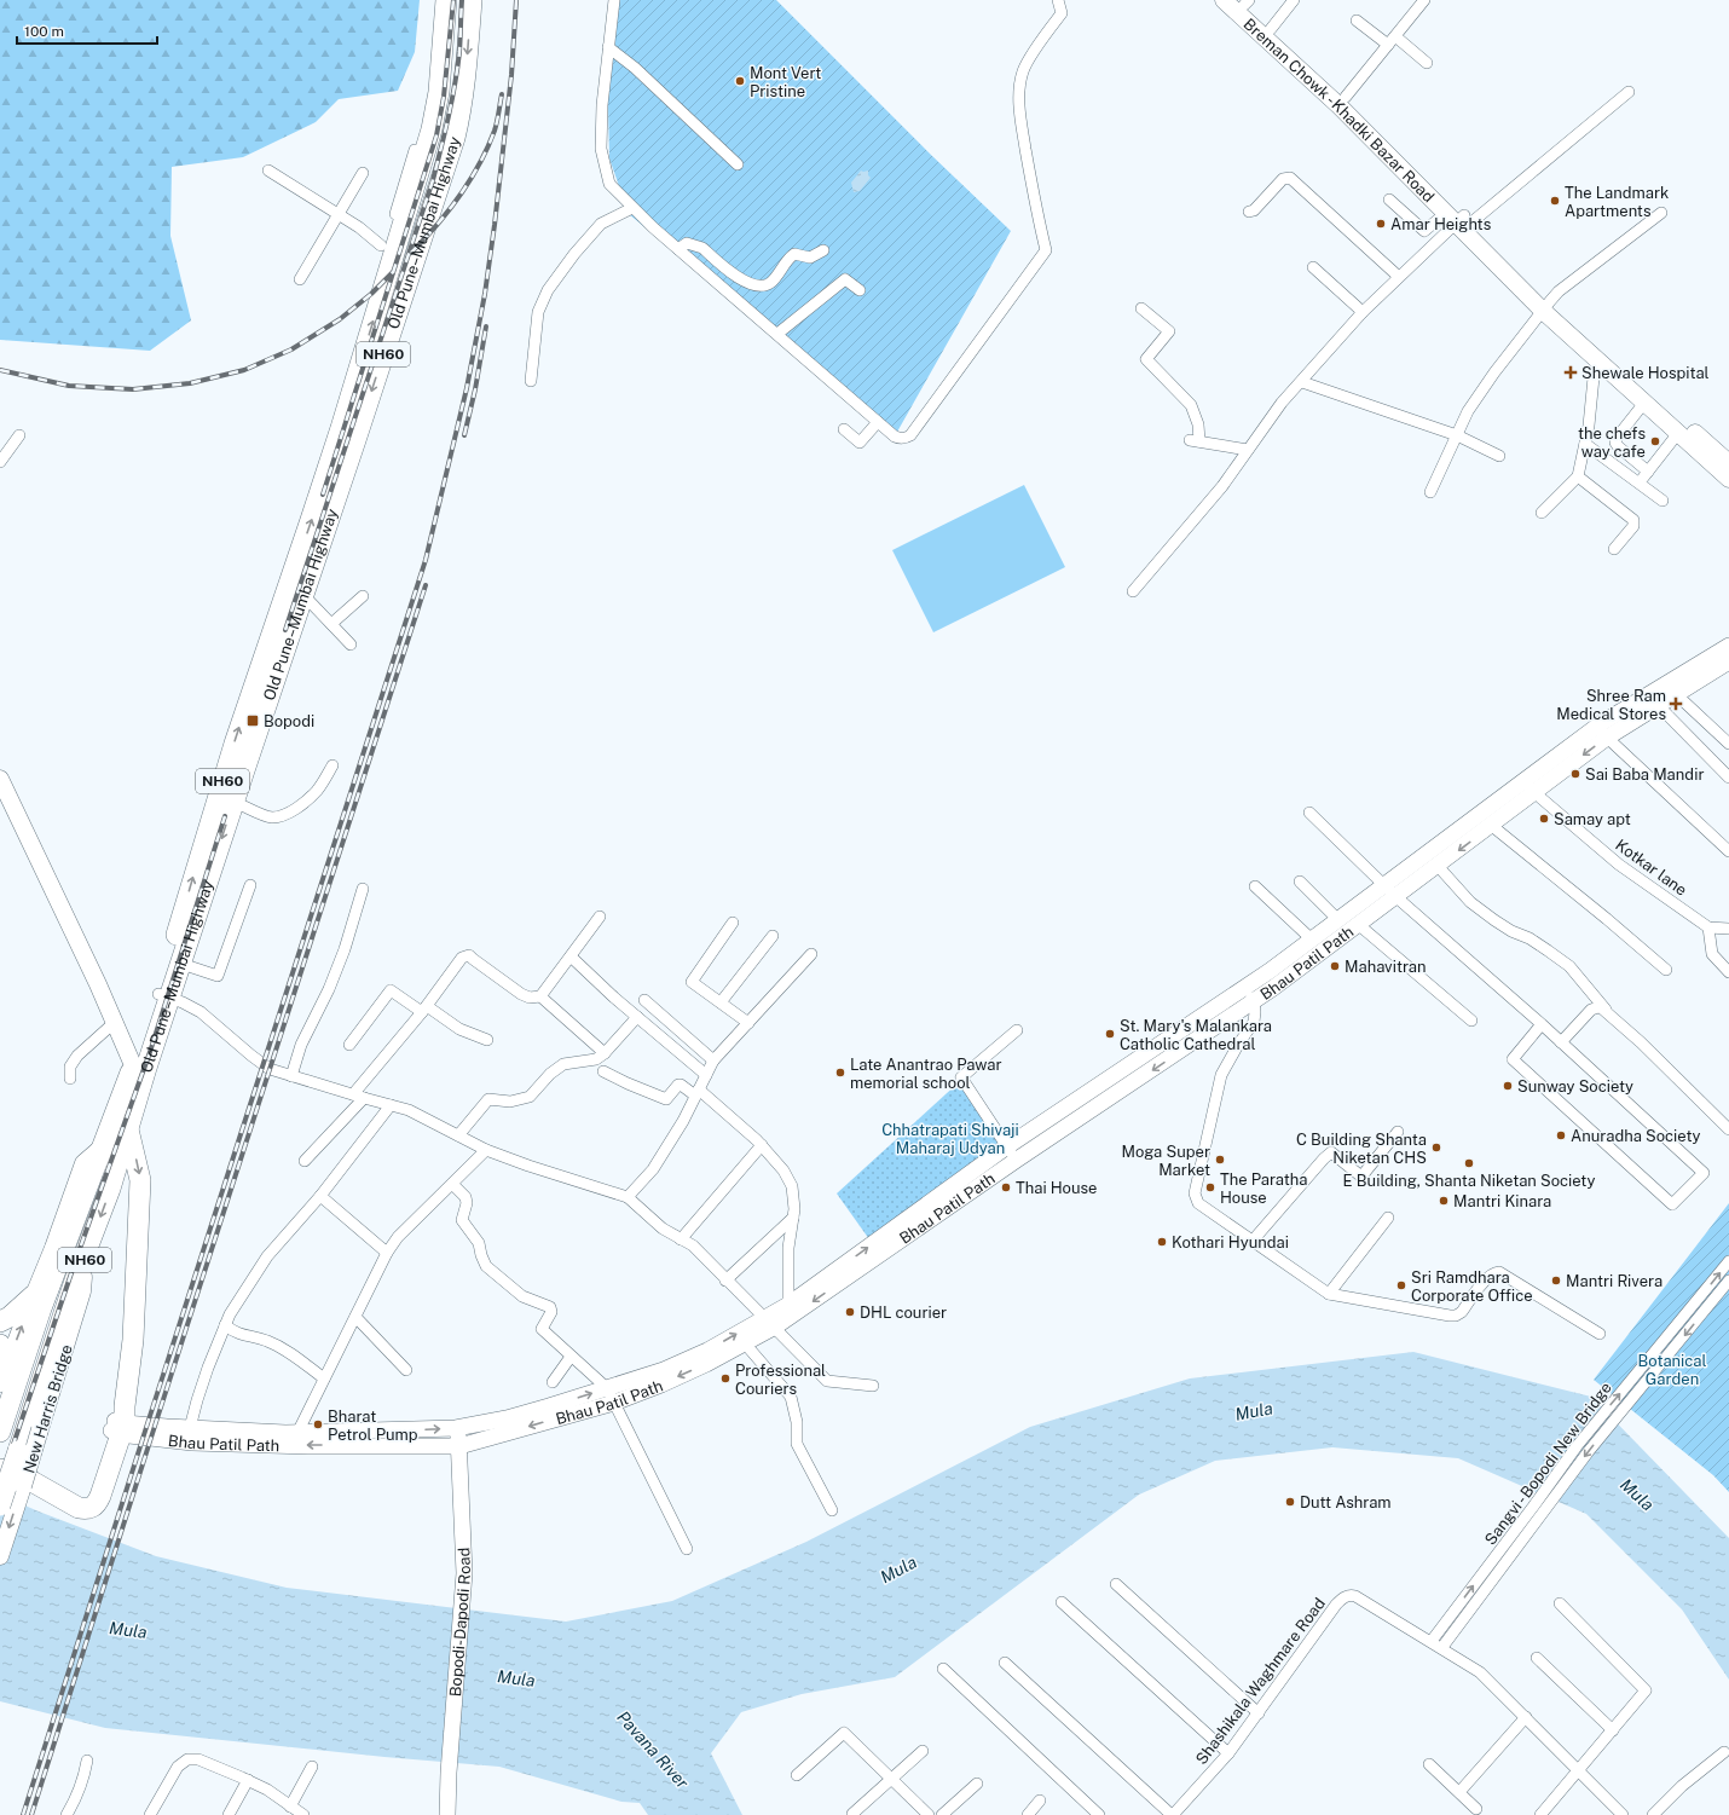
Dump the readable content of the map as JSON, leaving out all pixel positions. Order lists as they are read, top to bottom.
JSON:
{
  "streets": {
    "highway": ["Old Pune–Mumbai Highway", "NH60"],
    "main road": [
      "Breman Chowk - Khadki Bazar Road",
      "Bhau Patil Path",
      "New Harris Bridge",
      "Bopodi-Dapodi Road"
    ],
    "street": ["Kotkar lane", "Sangvi - Bopodi New Bridge", "Shashikala Waghmare Road"]
  },
  "crossings": [
    ["Old Pune–Mumbai Highway", "NH60"],
    ["Old Pune–Mumbai Highway", "New Harris Bridge"],
    ["Kotkar lane", "Bhau Patil Path"],
    ["Bhau Patil Path", "Bopodi-Dapodi Road"],
    ["Sangvi - Bopodi New Bridge", "Shashikala Waghmare Road"]
  ],
  "water": ["Mula", "Pavana River"],
  "parks": ["Chhatrapati Shivaji Maharaj Udyan", "Botanical Garden"],
  "places": {
    "other": [
      "Mont Vert Pristine",
      "The Landmark Apartments",
      "Amar Heights",
      "the chefs way cafe",
      "Sai Baba Mandir",
      "Samay apt",
      "Mahavitran",
      "St. Mary's Malankara Catholic Cathedral",
      "Late Anantrao Pawar memorial school",
      "Sunway Society",
      "Anuradha Society",
      "C Building Shanta Niketan CHS",
      "Moga Super Market",
      "E Building, Shanta Niketan Society",
      "Thai House",
      "The Paratha House",
      "Mantri Kinara",
      "Kothari Hyundai",
      "Mantri Rivera",
      "Sri Ramdhara Corporate Office",
      "DHL courier",
      "Professional Couriers",
      "Bharat Petrol Pump",
      "Dutt Ashram"
    ],
    "health": ["Shewale Hospital", "Shree Ram Medical Stores"],
    "transit": ["Bopodi"]
  },
  "scale_bar": "100 m"
}
